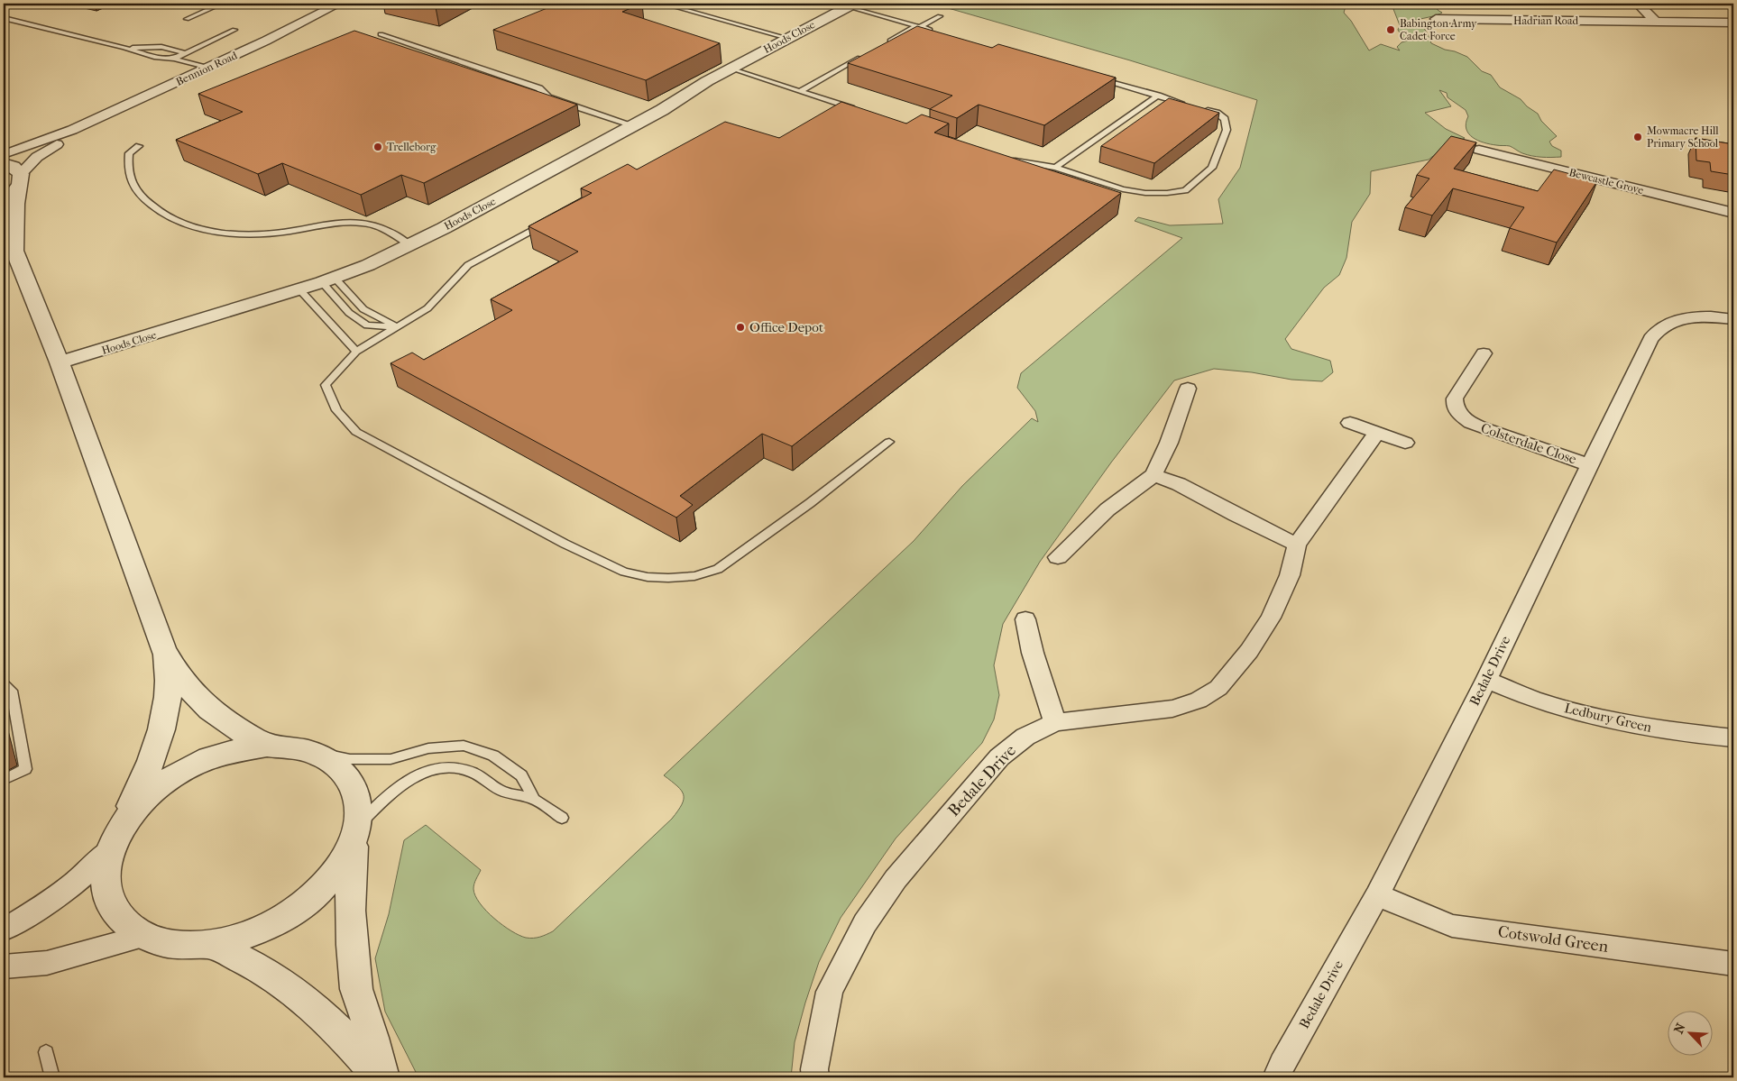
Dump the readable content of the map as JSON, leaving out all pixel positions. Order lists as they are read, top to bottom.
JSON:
{
  "streets": {
    "street": [
      "Hadrian Road",
      "Hoods Close",
      "Bennion Road",
      "Bewcastle Grove",
      "Colsterdale Close",
      "Bedale Drive",
      "Ledbury Green",
      "Cotswold Green"
    ]
  },
  "crossings": [
    ["Colsterdale Close", "Bedale Drive"],
    ["Bedale Drive", "Ledbury Green"],
    ["Bedale Drive", "Cotswold Green"]
  ],
  "places": [
    "Babington Army Cadet Force",
    "Mowmacre Hill Primary School",
    "Trelleborg",
    "Office Depot"
  ],
  "north": "top left"
}
